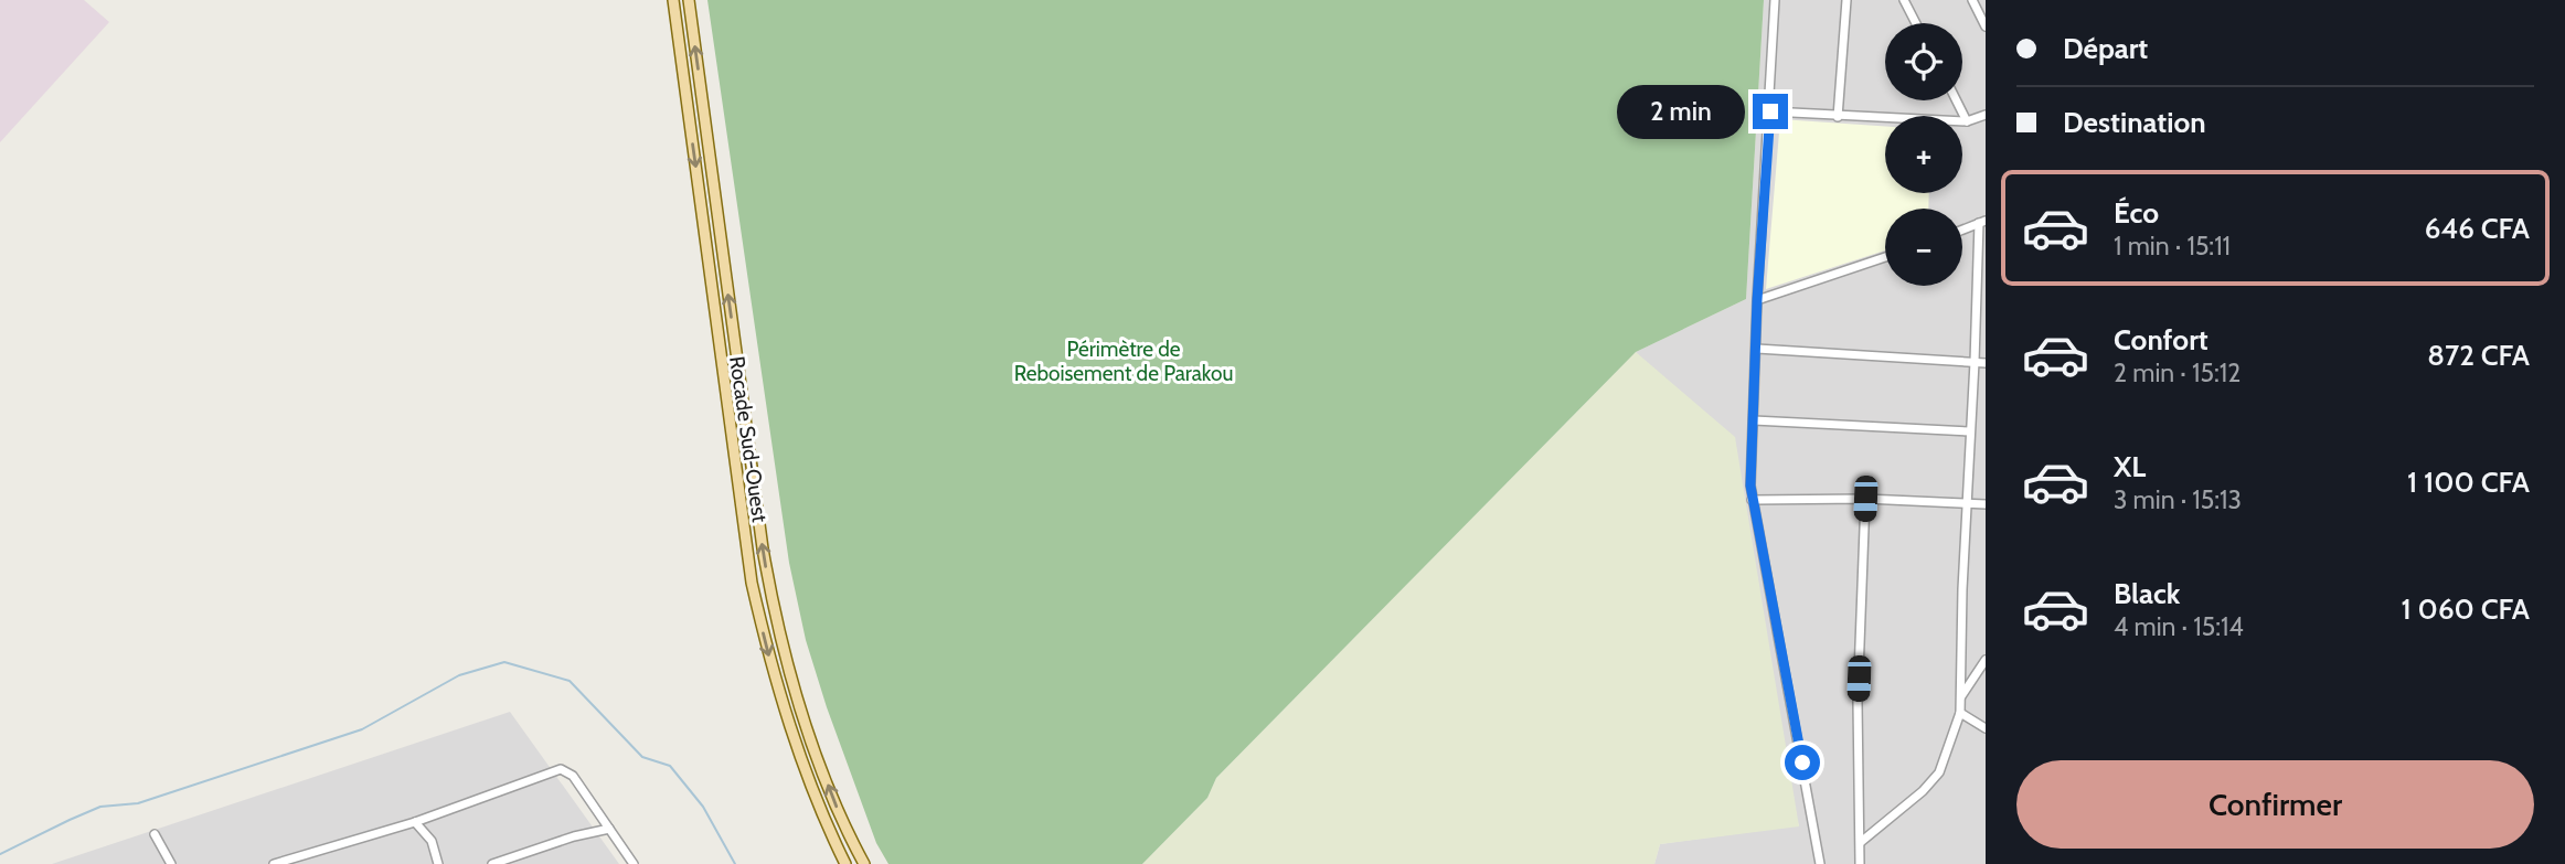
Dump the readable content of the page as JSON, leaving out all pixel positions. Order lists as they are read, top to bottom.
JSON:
{
  "streets": {
    "main road": ["Rocade Sud-Ouest"]
  },
  "parks": ["Périmètre de Reboisement de Parakou"],
  "page": {
    "banner": ["Départ", "Destination"],
    "map_buttons": ["+", "−"],
    "bubble": "2 min",
    "list": [
      {
        "name": "Éco",
        "note": "1 min · 15:11",
        "value": "646 CFA"
      },
      {
        "name": "Confort",
        "note": "2 min · 15:12",
        "value": "872 CFA"
      },
      {
        "name": "XL",
        "note": "3 min · 15:13",
        "value": "1 100 CFA"
      },
      {
        "name": "Black",
        "note": "4 min · 15:14",
        "value": "1 060 CFA"
      }
    ],
    "buttons": "Confirmer"
  }
}
